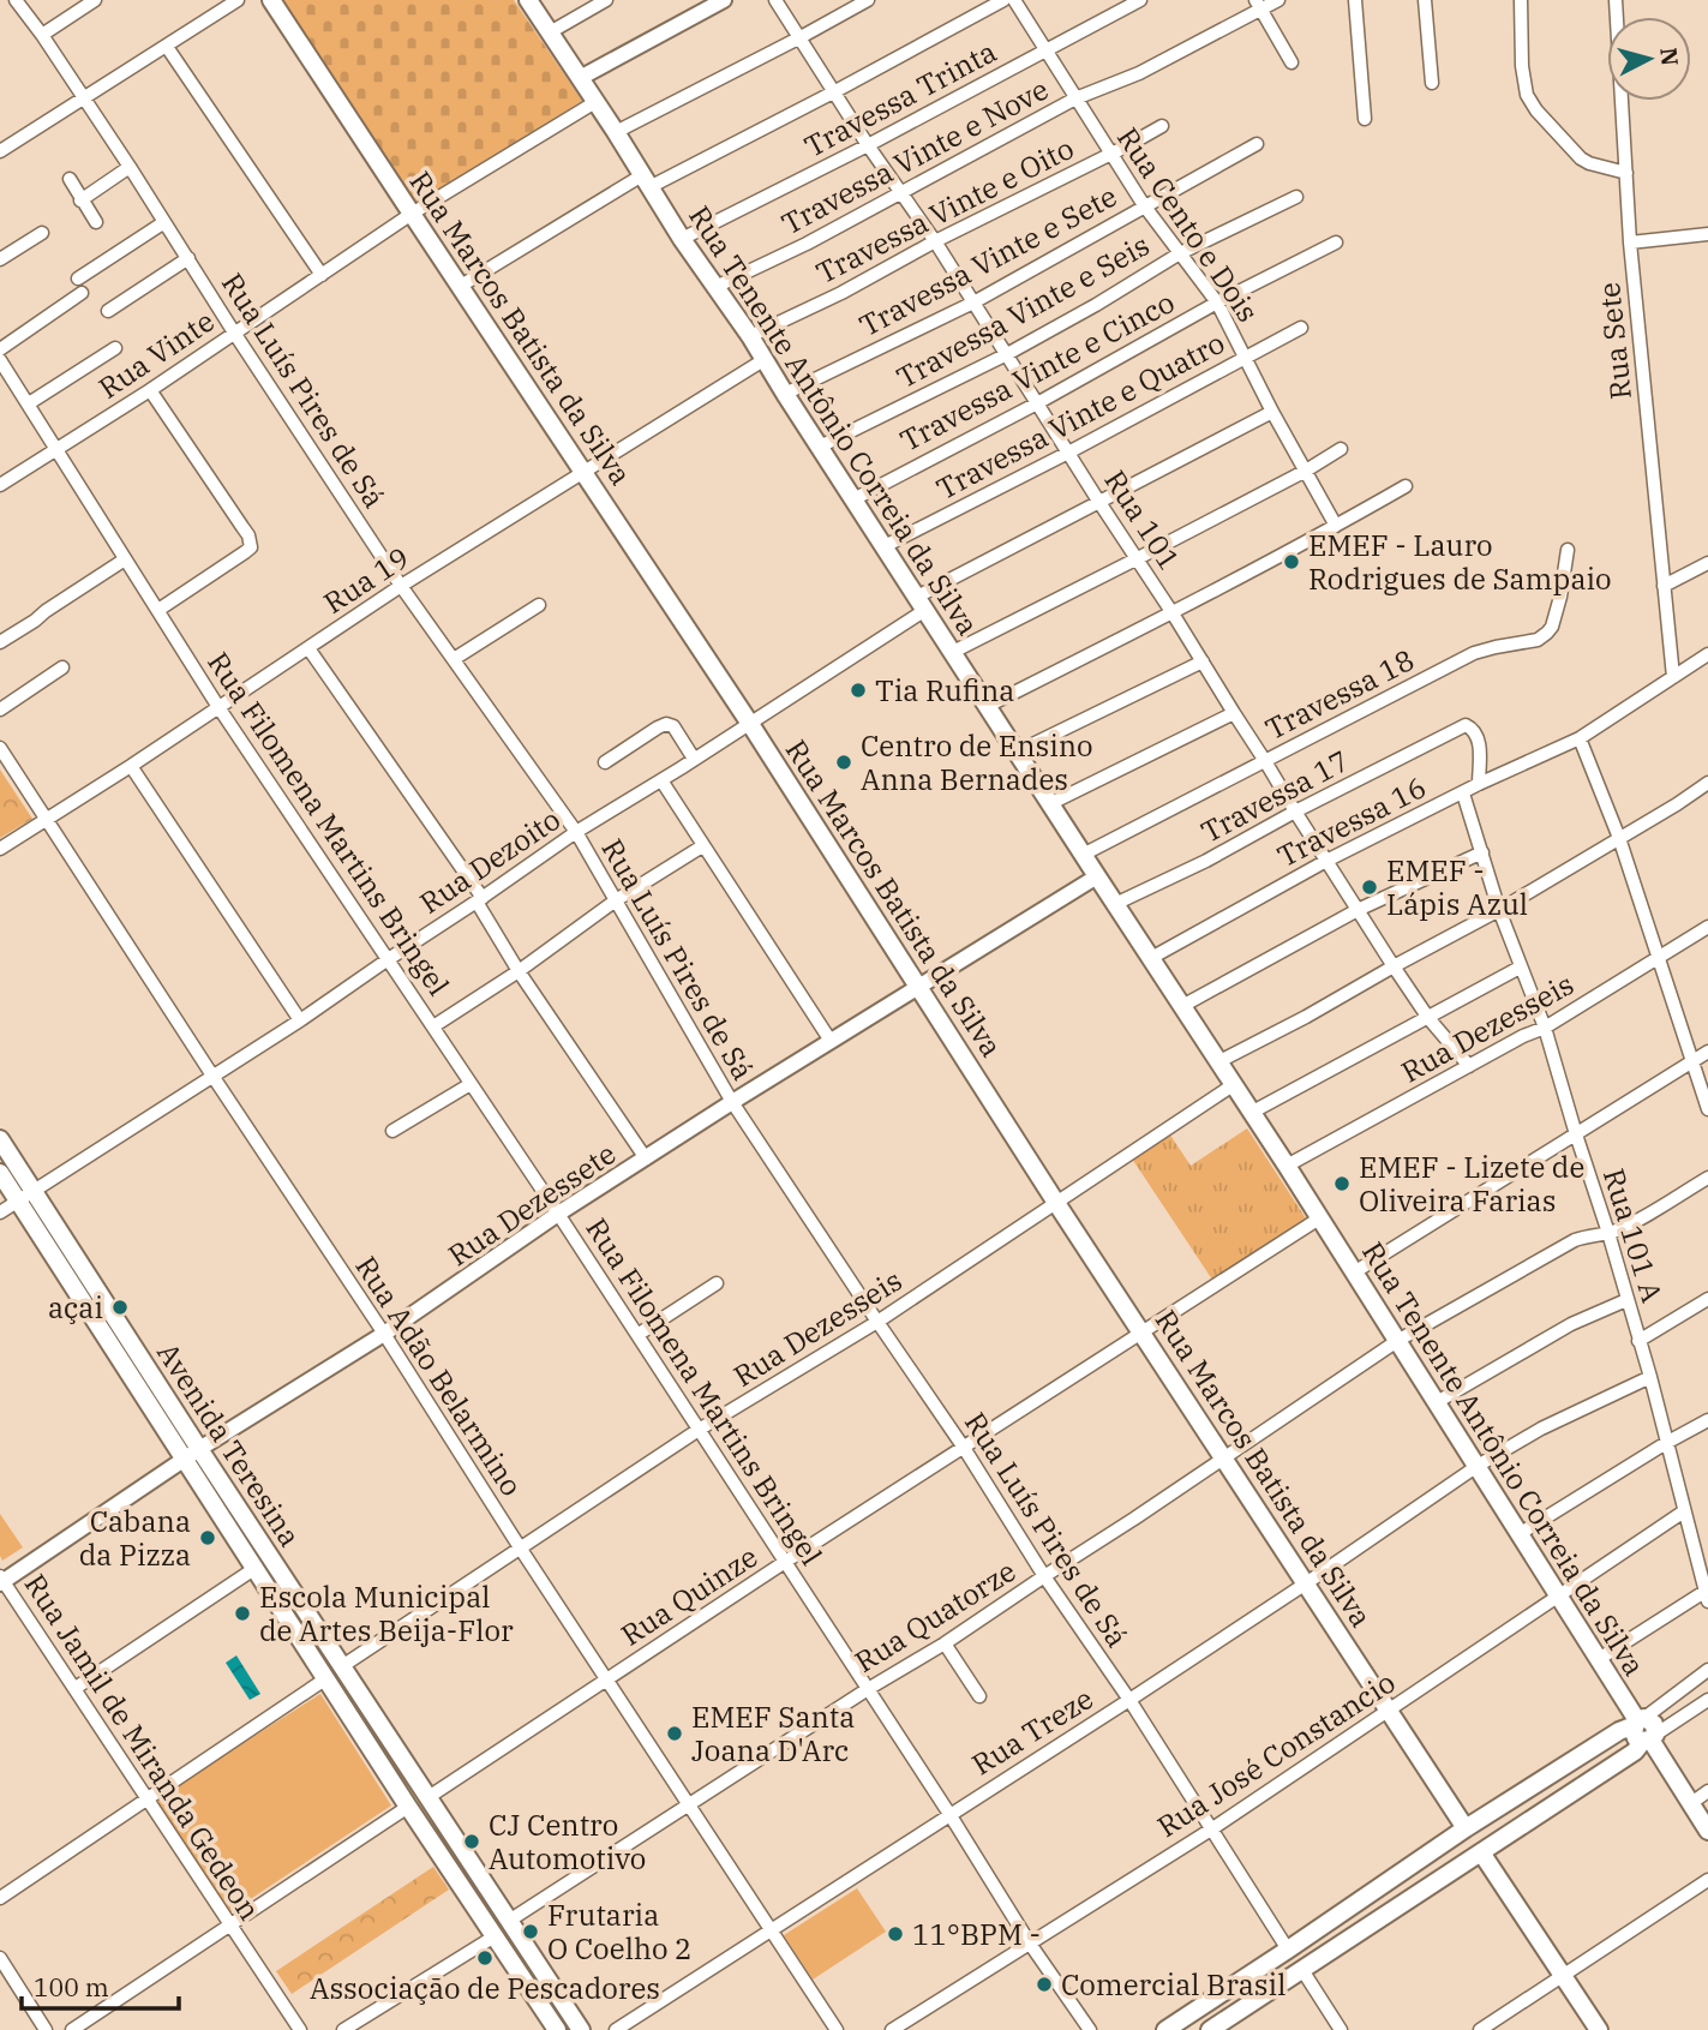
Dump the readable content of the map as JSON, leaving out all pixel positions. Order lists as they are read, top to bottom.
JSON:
{
  "streets": {
    "main road": ["Rua Marcos Batista da Silva", "Rua Tenente Antônio Correia da Silva", "Avenida Teresina"],
    "street": [
      "Travessa Trinta",
      "Travessa Vinte e Nove",
      "Travessa Vinte e Oito",
      "Rua Cento e Dois",
      "Travessa Vinte e Sete",
      "Travessa Vinte e Seis",
      "Rua Sete",
      "Rua Vinte",
      "Travessa Vinte e Cinco",
      "Rua Luís Pires de Sá",
      "Travessa Vinte e Quatro",
      "Rua 101",
      "Rua 19",
      "Travessa 18",
      "Travessa 17",
      "Travessa 16",
      "Rua Filomena Martins Bringel",
      "Rua Dezoito",
      "Rua Dezesseis",
      "Rua Dezessete",
      "Rua 101 A",
      "Rua Adão Belarmino",
      "Rua Quinze",
      "Rua Quatorze",
      "Rua Treze",
      "Rua Jamil de Miranda Gedeon",
      "Rua José Constancio"
    ]
  },
  "crossings": [
    ["Travessa Trinta", "Rua Cento e Dois"],
    ["Travessa Trinta", "Rua Tenente Antônio Correia da Silva"],
    ["Travessa Trinta", "Rua 101"],
    ["Travessa Vinte e Nove", "Rua Cento e Dois"],
    ["Travessa Vinte e Nove", "Rua Tenente Antônio Correia da Silva"],
    ["Travessa Vinte e Nove", "Rua 101"],
    ["Travessa Vinte e Oito", "Rua Cento e Dois"],
    ["Travessa Vinte e Oito", "Rua Tenente Antônio Correia da Silva"],
    ["Travessa Vinte e Oito", "Rua 101"],
    ["Rua Cento e Dois", "Travessa Vinte e Sete"],
    ["Rua Cento e Dois", "Travessa Vinte e Seis"],
    ["Rua Cento e Dois", "Travessa Vinte e Cinco"],
    ["Rua Cento e Dois", "Travessa Vinte e Quatro"],
    ["Rua Cento e Dois", "Rua Dezoito"],
    ["Travessa Vinte e Sete", "Rua Tenente Antônio Correia da Silva"],
    ["Travessa Vinte e Sete", "Rua 101"],
    ["Travessa Vinte e Seis", "Rua Tenente Antônio Correia da Silva"],
    ["Travessa Vinte e Seis", "Rua 101"],
    ["Rua Marcos Batista da Silva", "Rua Vinte"],
    ["Rua Marcos Batista da Silva", "Rua 19"],
    ["Rua Marcos Batista da Silva", "Rua Dezoito"],
    ["Rua Marcos Batista da Silva", "Rua Dezesseis"],
    ["Rua Marcos Batista da Silva", "Rua Dezessete"],
    ["Rua Marcos Batista da Silva", "Rua Quinze"],
    ["Rua Marcos Batista da Silva", "Rua Quatorze"],
    ["Rua Marcos Batista da Silva", "Rua Treze"],
    ["Rua Marcos Batista da Silva", "Rua José Constancio"],
    ["Rua Vinte", "Rua Luís Pires de Sá"],
    ["Rua Vinte", "Rua Tenente Antônio Correia da Silva"],
    ["Rua Vinte", "Rua Filomena Martins Bringel"],
    ["Travessa Vinte e Cinco", "Rua Tenente Antônio Correia da Silva"],
    ["Travessa Vinte e Cinco", "Rua 101"],
    ["Rua Luís Pires de Sá", "Rua 19"],
    ["Rua Luís Pires de Sá", "Rua Dezoito"],
    ["Rua Luís Pires de Sá", "Rua Dezesseis"],
    ["Rua Luís Pires de Sá", "Rua Dezessete"],
    ["Rua Luís Pires de Sá", "Rua Quinze"],
    ["Rua Luís Pires de Sá", "Rua Quatorze"],
    ["Rua Luís Pires de Sá", "Rua Treze"],
    ["Rua Luís Pires de Sá", "Rua José Constancio"],
    ["Travessa Vinte e Quatro", "Rua Tenente Antônio Correia da Silva"],
    ["Travessa Vinte e Quatro", "Rua 101"],
    ["Rua Tenente Antônio Correia da Silva", "Rua 19"],
    ["Rua Tenente Antônio Correia da Silva", "Travessa 18"],
    ["Rua Tenente Antônio Correia da Silva", "Travessa 17"],
    ["Rua Tenente Antônio Correia da Silva", "Travessa 16"],
    ["Rua Tenente Antônio Correia da Silva", "Rua Dezoito"],
    ["Rua Tenente Antônio Correia da Silva", "Rua Dezesseis"],
    ["Rua Tenente Antônio Correia da Silva", "Rua Dezessete"],
    ["Rua Tenente Antônio Correia da Silva", "Rua Quinze"],
    ["Rua Tenente Antônio Correia da Silva", "Rua Quatorze"],
    ["Rua Tenente Antônio Correia da Silva", "Rua Treze"],
    ["Rua Tenente Antônio Correia da Silva", "Rua José Constancio"],
    ["Rua 101", "Travessa 18"],
    ["Rua 101", "Travessa 17"],
    ["Rua 101", "Travessa 16"],
    ["Rua 101", "Rua Dezoito"],
    ["Rua 101", "Rua Dezesseis"],
    ["Rua 19", "Rua Filomena Martins Bringel"],
    ["Rua 19", "Rua Adão Belarmino"],
    ["Travessa 17", "Travessa 16"],
    ["Travessa 16", "Rua 101 A"],
    ["Rua Filomena Martins Bringel", "Rua Dezoito"],
    ["Rua Filomena Martins Bringel", "Rua Dezesseis"],
    ["Rua Filomena Martins Bringel", "Rua Dezessete"],
    ["Rua Filomena Martins Bringel", "Rua Quinze"],
    ["Rua Filomena Martins Bringel", "Rua Quatorze"],
    ["Rua Filomena Martins Bringel", "Rua Treze"],
    ["Rua Filomena Martins Bringel", "Rua José Constancio"],
    ["Rua Dezoito", "Rua Adão Belarmino"],
    ["Rua Dezoito", "Avenida Teresina"],
    ["Rua Dezesseis", "Rua 101 A"],
    ["Rua Dezesseis", "Rua Adão Belarmino"],
    ["Rua Dezesseis", "Avenida Teresina"],
    ["Rua Dezessete", "Rua Adão Belarmino"],
    ["Rua Dezessete", "Avenida Teresina"],
    ["Rua Dezessete", "Rua Jamil de Miranda Gedeon"],
    ["Rua 101 A", "Rua Quatorze"],
    ["Rua 101 A", "Rua Treze"],
    ["Rua 101 A", "Rua José Constancio"],
    ["Rua Adão Belarmino", "Rua Quinze"],
    ["Rua Adão Belarmino", "Rua Quatorze"],
    ["Rua Adão Belarmino", "Rua Treze"],
    ["Avenida Teresina", "Rua Quinze"],
    ["Avenida Teresina", "Rua Quatorze"]
  ],
  "places": [
    "EMEF - Lauro Rodrigues de Sampaio",
    "Tia Rufina",
    "Centro de Ensino Anna Bernades",
    "EMEF - Lápis Azul",
    "EMEF - Lizete de Oliveira Farias",
    "açai",
    "Cabana da Pizza",
    "Escola Municipal de Artes Beija-Flor",
    "EMEF Santa Joana D'Arc",
    "CJ Centro Automotivo",
    "Frutaria O Coelho 2",
    "11°BPM -",
    "Associação de Pescadores",
    "Comercial Brasil"
  ],
  "scale_bar": "100 m",
  "north": "right"
}
